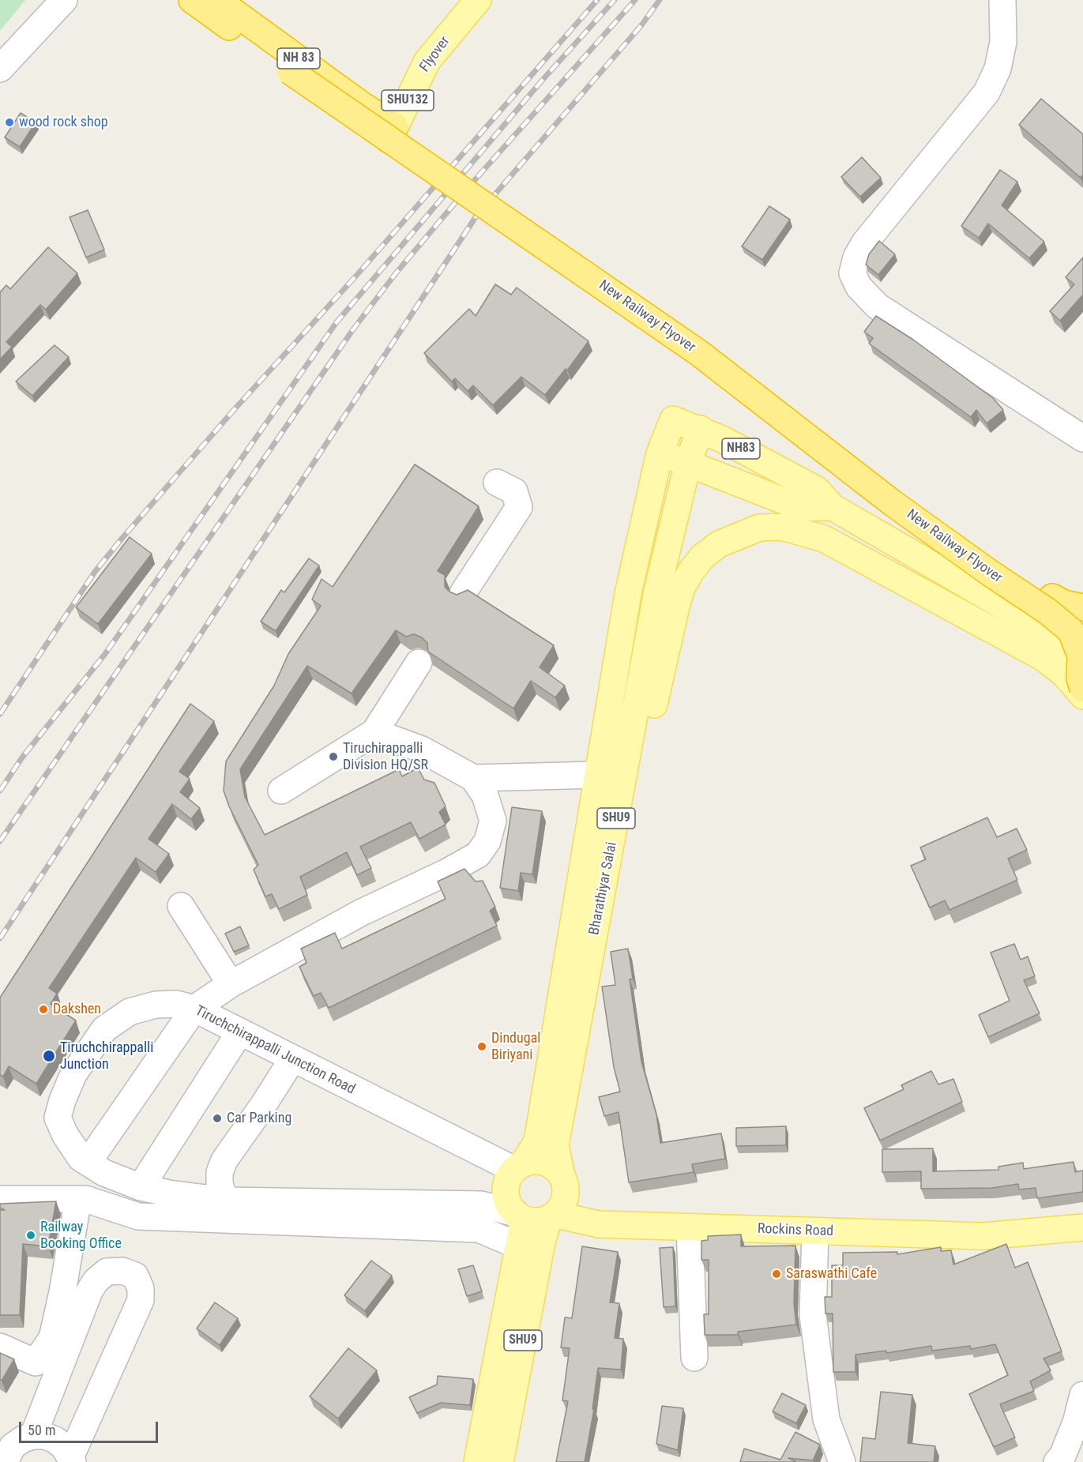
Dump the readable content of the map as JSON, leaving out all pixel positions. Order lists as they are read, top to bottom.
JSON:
{
  "streets": {
    "highway": ["NH 83", "New Railway Flyover"],
    "main road": [
      "Flyover",
      "SHU132",
      "NH83",
      "SHU9",
      "Bharathiyar Salai",
      "Rockins Road"
    ],
    "street": ["Tiruchchirappalli Junction Road"]
  },
  "crossings": [
    ["Flyover", "New Railway Flyover"],
    ["NH83", "Bharathiyar Salai"],
    ["SHU9", "Bharathiyar Salai"],
    ["SHU9", "Tiruchchirappalli Junction Road"],
    ["SHU9", "Rockins Road"],
    ["Bharathiyar Salai", "Tiruchchirappalli Junction Road"],
    ["Bharathiyar Salai", "Rockins Road"],
    ["Tiruchchirappalli Junction Road", "Rockins Road"]
  ],
  "places": [
    "wood rock shop",
    "Tiruchirappalli Division HQ/SR",
    "Dakshen",
    "Dindugal Biriyani",
    "Tiruchchirappalli Junction",
    "Car Parking",
    "Railway Booking Office",
    "Saraswathi Cafe"
  ],
  "scale_bar": "50 m"
}
